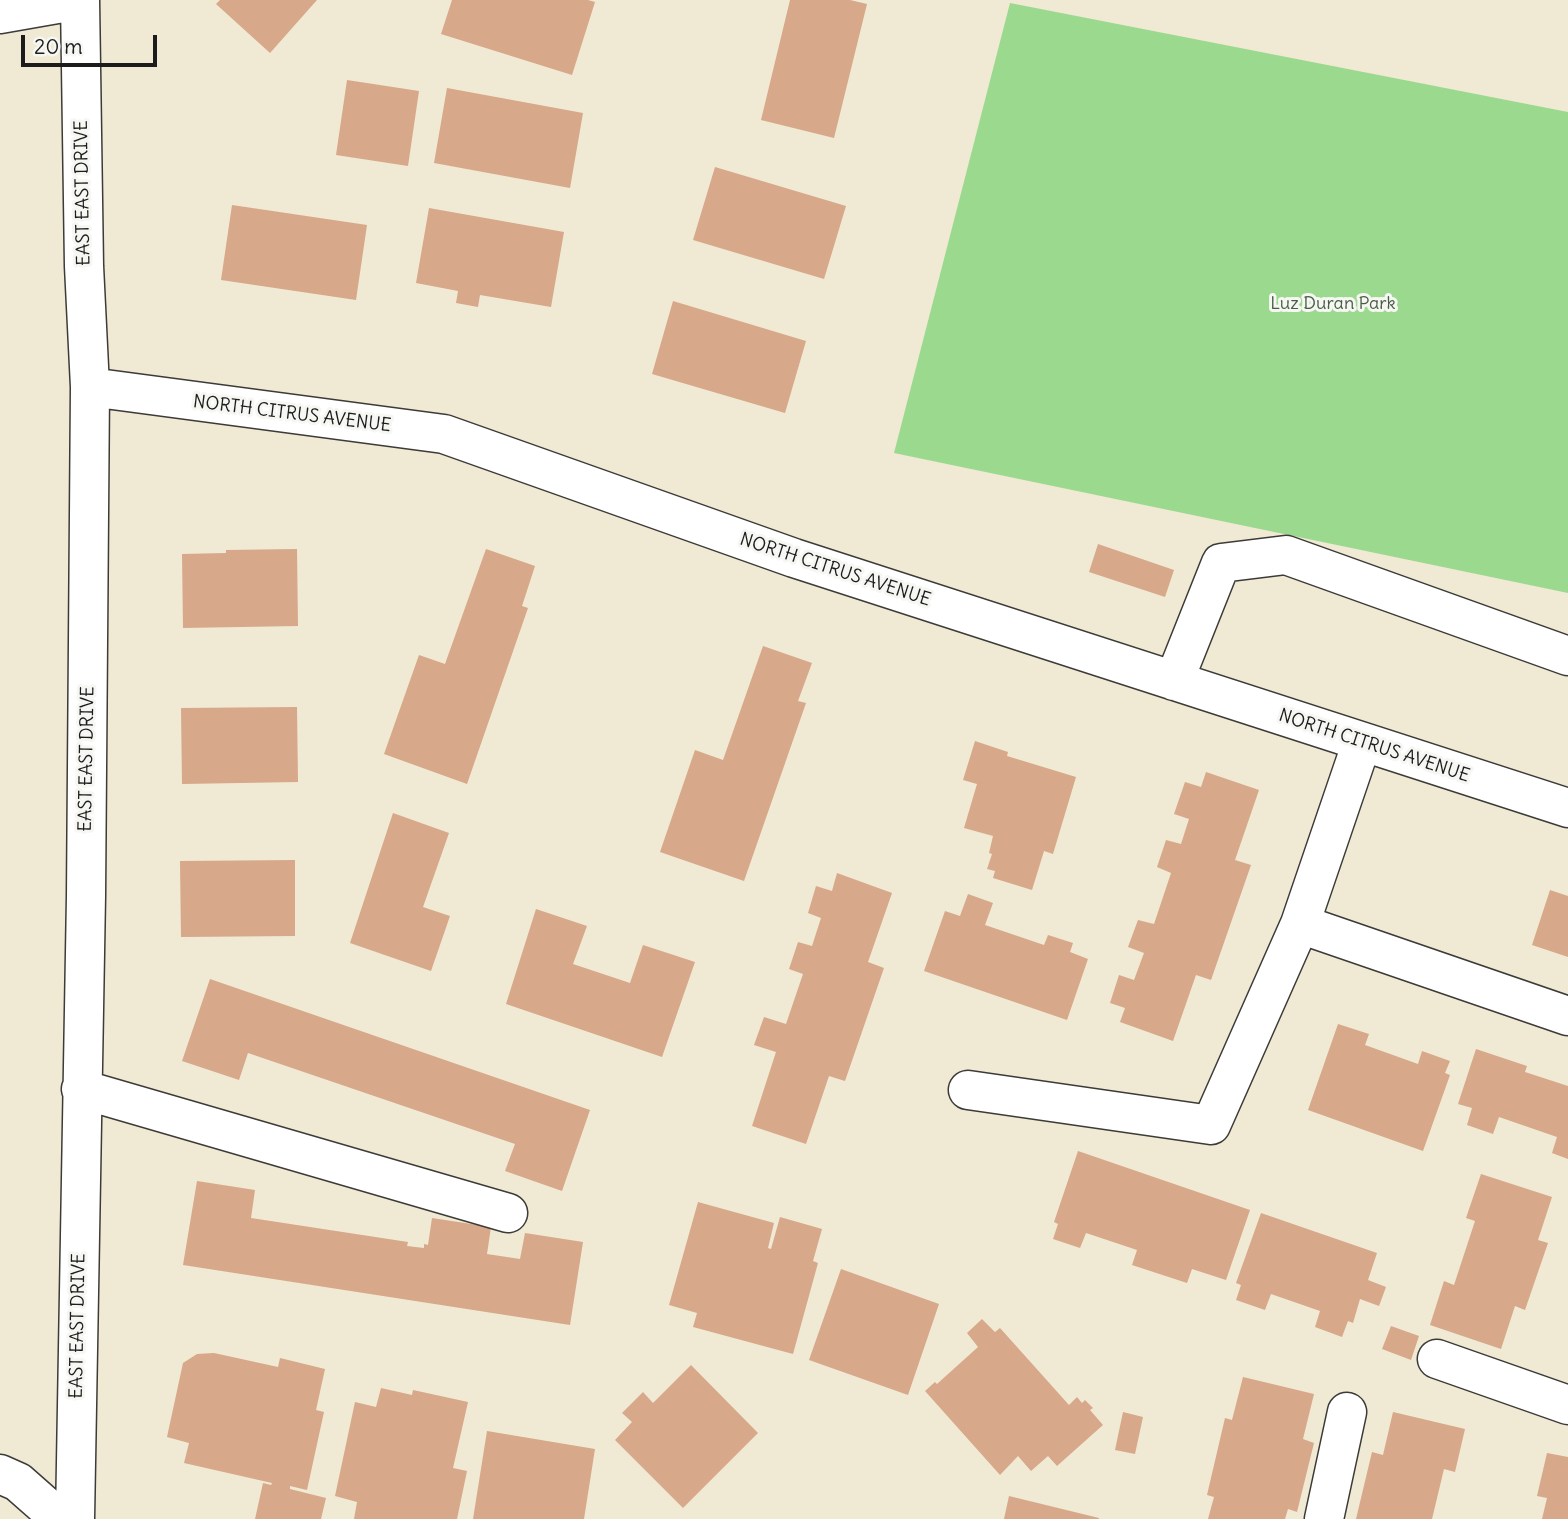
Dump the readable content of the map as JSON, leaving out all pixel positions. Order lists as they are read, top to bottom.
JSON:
{
  "streets": {
    "street": ["EAST EAST DRIVE", "NORTH CITRUS AVENUE"]
  },
  "crossings": [
    ["EAST EAST DRIVE", "NORTH CITRUS AVENUE"]
  ],
  "parks": ["Luz Duran Park"],
  "scale_bar": "20 m"
}
